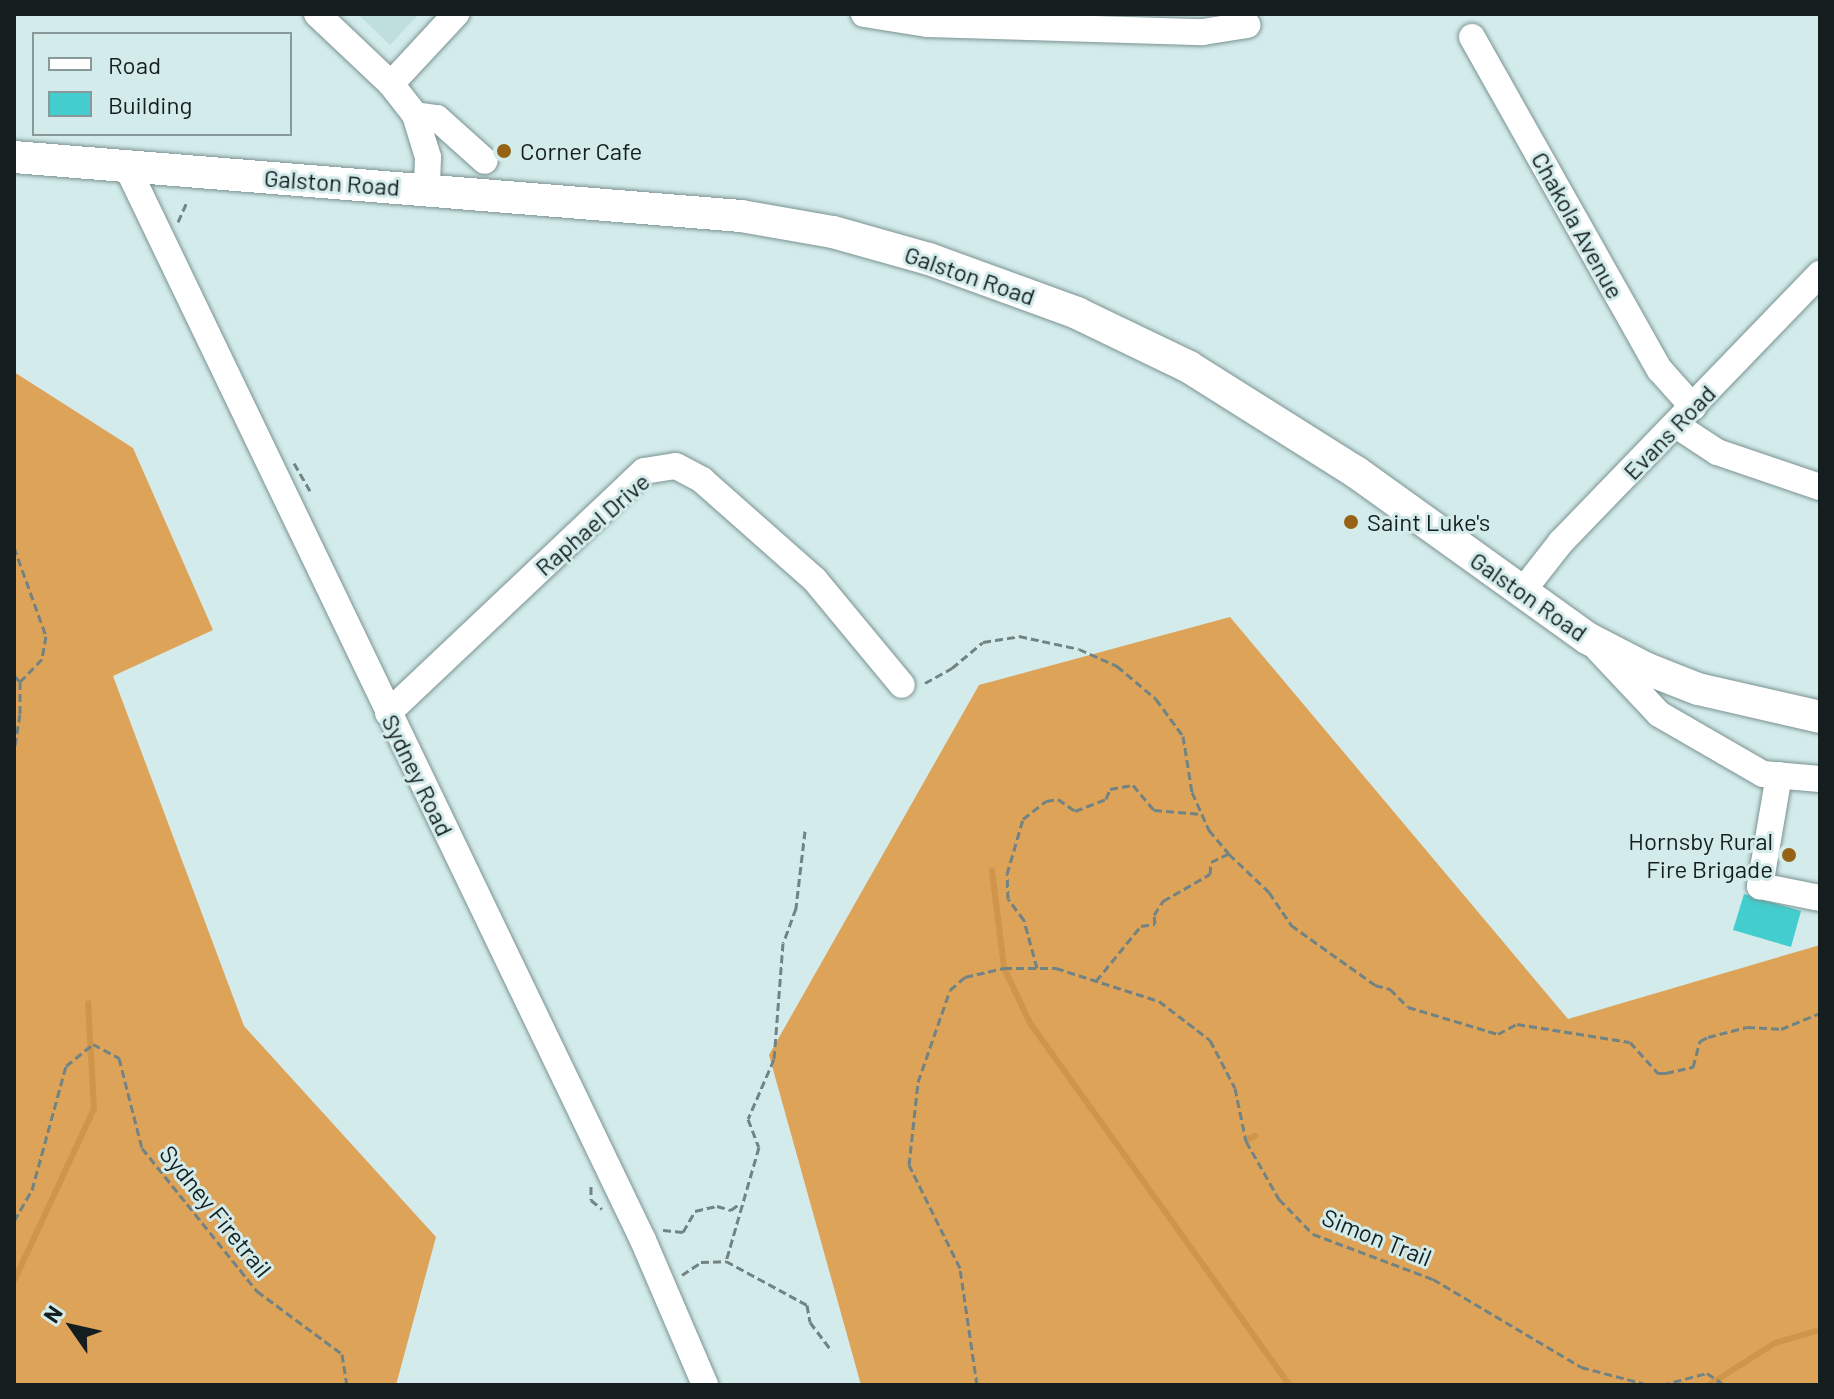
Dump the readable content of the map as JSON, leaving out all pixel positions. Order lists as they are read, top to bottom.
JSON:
{
  "streets": {
    "main road": ["Galston Road"],
    "street": [
      "Chakola Avenue",
      "Evans Road",
      "Raphael Drive",
      "Sydney Road"
    ],
    "path": ["Sydney Firetrail", "Simon Trail"]
  },
  "crossings": [
    ["Galston Road", "Evans Road"],
    ["Galston Road", "Sydney Road"],
    ["Chakola Avenue", "Evans Road"],
    ["Raphael Drive", "Sydney Road"]
  ],
  "places": ["Corner Cafe", "Saint Luke's", "Hornsby Rural Fire Brigade"],
  "legend": ["Road", "Building"],
  "north": "top left"
}
